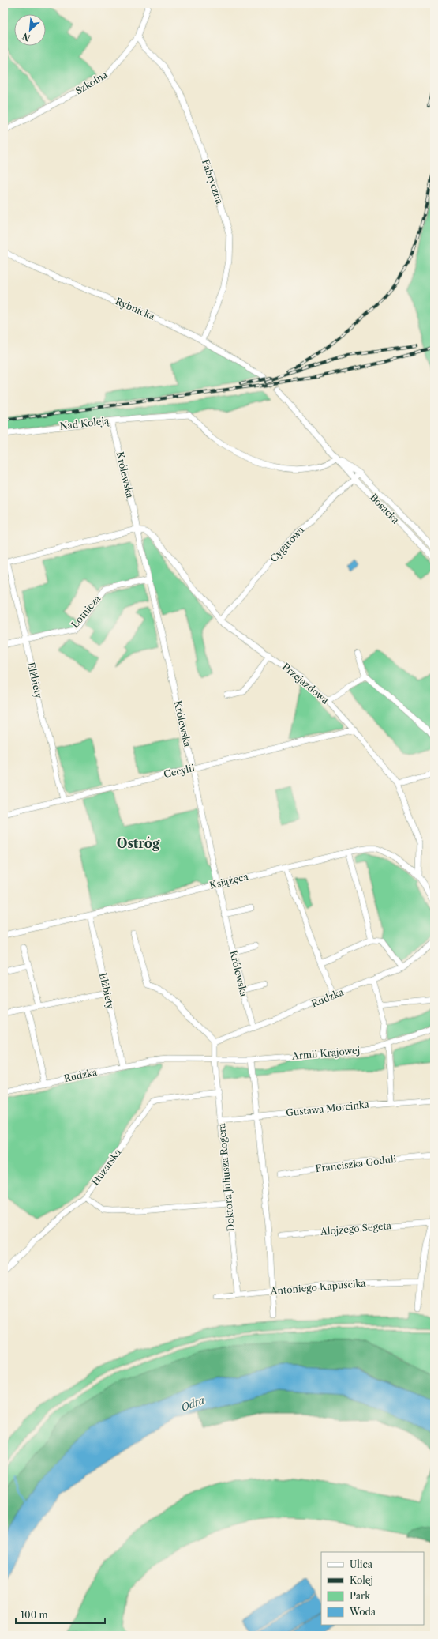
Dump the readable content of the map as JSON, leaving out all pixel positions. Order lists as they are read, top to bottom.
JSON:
{
  "streets": {
    "street": [
      "Szkolna",
      "Fabryczna",
      "Rybnicka",
      "Nad Koleją",
      "Królewska",
      "Bosacka",
      "Cygarowa",
      "Lotnicza",
      "Elżbiety",
      "Przejazdowa",
      "Cecylii",
      "Książęca",
      "Rudzka",
      "Armii Krajowej",
      "Gustawa Morcinka",
      "Franciszka Goduli",
      "Huzarska",
      "Doktora Juliusza Rogera",
      "Alojzego Segeta",
      "Antoniego Kapuścika"
    ]
  },
  "crossings": [
    ["Szkolna", "Fabryczna"],
    ["Fabryczna", "Rybnicka"],
    ["Nad Koleją", "Królewska"],
    ["Nad Koleją", "Bosacka"],
    ["Królewska", "Lotnicza"],
    ["Królewska", "Przejazdowa"],
    ["Królewska", "Cecylii"],
    ["Królewska", "Książęca"],
    ["Królewska", "Rudzka"],
    ["Bosacka", "Cygarowa"],
    ["Cygarowa", "Przejazdowa"],
    ["Lotnicza", "Elżbiety"],
    ["Elżbiety", "Cecylii"],
    ["Elżbiety", "Książęca"],
    ["Elżbiety", "Rudzka"],
    ["Przejazdowa", "Cecylii"],
    ["Przejazdowa", "Książęca"],
    ["Rudzka", "Armii Krajowej"],
    ["Rudzka", "Doktora Juliusza Rogera"],
    ["Armii Krajowej", "Doktora Juliusza Rogera"],
    ["Gustawa Morcinka", "Doktora Juliusza Rogera"],
    ["Huzarska", "Doktora Juliusza Rogera"],
    ["Doktora Juliusza Rogera", "Antoniego Kapuścika"]
  ],
  "districts": ["Ostróg"],
  "water": ["Odra"],
  "legend": [
    "Ulica",
    "Kolej",
    "Park",
    "Woda"
  ],
  "scale_bar": "100 m",
  "north": "bottom left"
}
